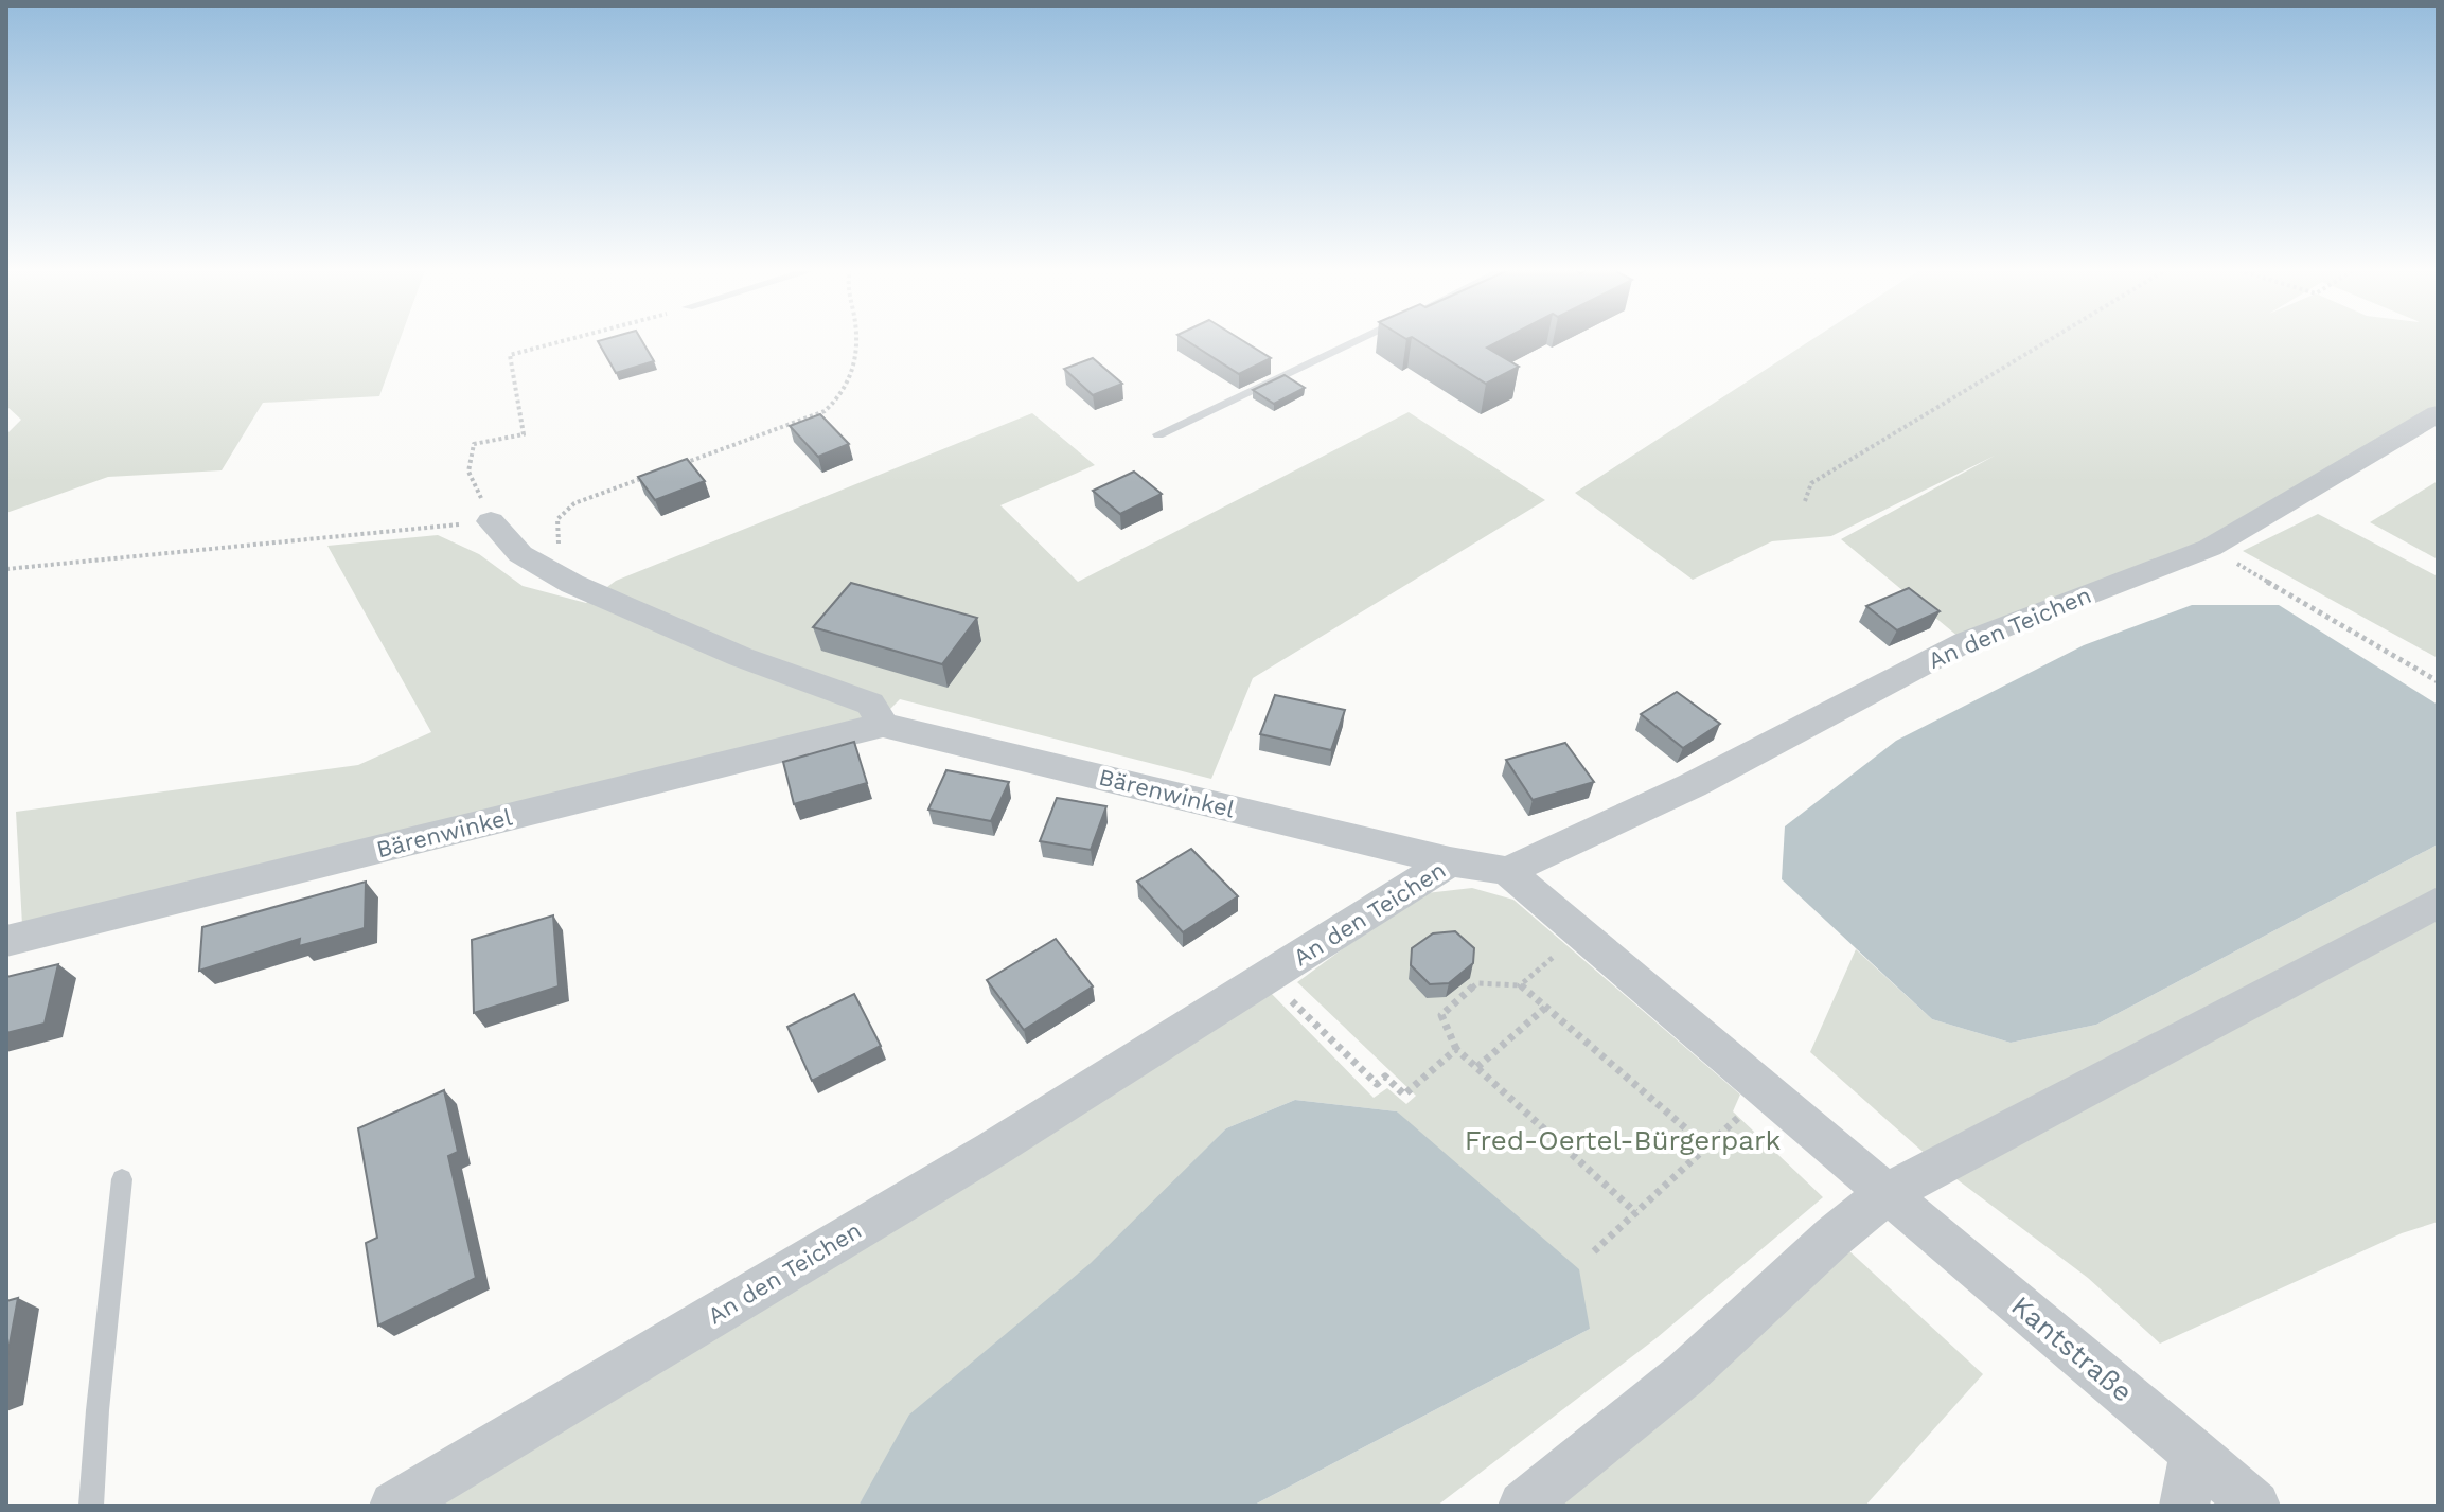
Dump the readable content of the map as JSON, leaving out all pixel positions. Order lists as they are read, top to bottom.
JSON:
{
  "streets": {
    "street": ["An den Teichen", "Bärenwinkel", "Kantstraße"]
  },
  "crossings": [
    ["An den Teichen", "Bärenwinkel"],
    ["An den Teichen", "Kantstraße"]
  ],
  "parks": ["Fred-Oertel-Bürgerpark"]
}
